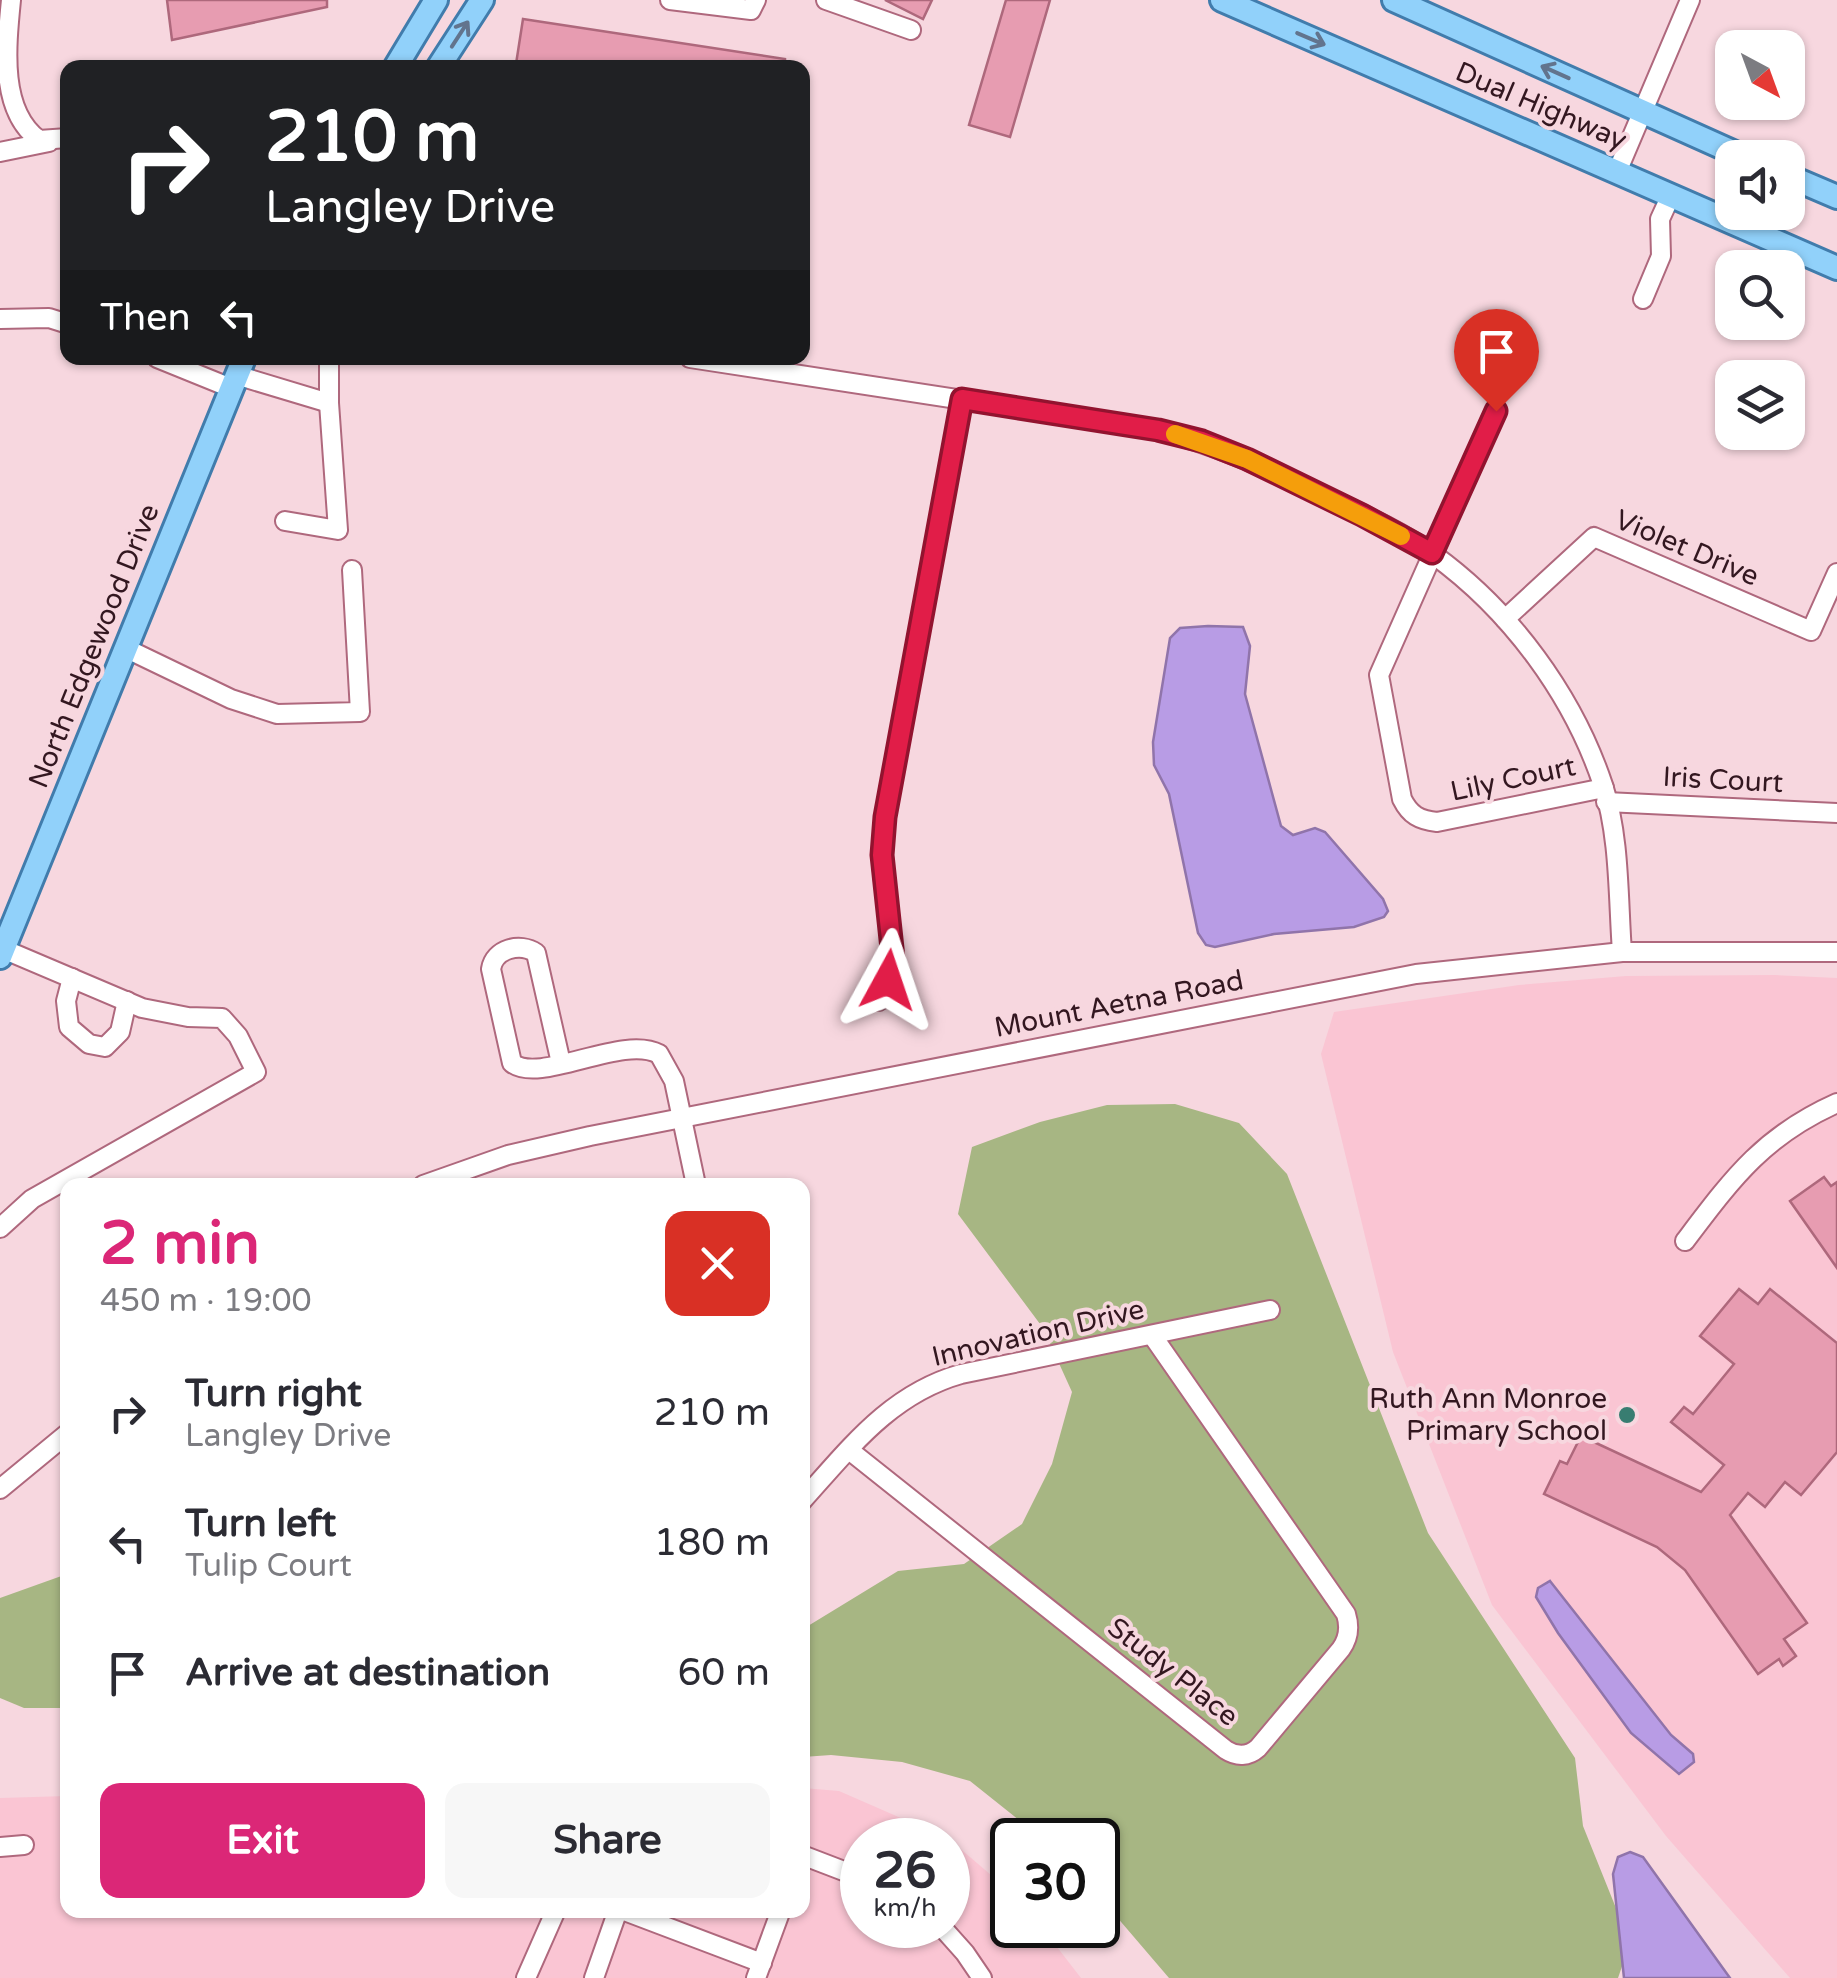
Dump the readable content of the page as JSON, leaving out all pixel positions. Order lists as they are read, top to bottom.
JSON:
{
  "streets": {
    "main road": ["Dual Highway", "North Edgewood Drive"],
    "street": [
      "Violet Drive",
      "Lily Court",
      "Iris Court",
      "Mount Aetna Road",
      "Innovation Drive",
      "Study Place"
    ]
  },
  "crossings": [
    ["Lily Court", "Iris Court"],
    ["Innovation Drive", "Study Place"]
  ],
  "places": ["Ruth Ann Monroe Primary School"],
  "north": "bottom right",
  "page": {
    "turn": ["210 m", "Langley Drive"],
    "then": "Then",
    "heading": ["2 min", "450 m · 19:00"],
    "list": [
      {
        "name": "Turn right",
        "note": "Langley Drive",
        "value": "210 m"
      },
      {
        "name": "Turn left",
        "note": "Tulip Court",
        "value": "180 m"
      },
      {
        "name": "Arrive at destination",
        "value": "60 m"
      }
    ],
    "buttons": ["Exit", "Share"],
    "speed": "26 km/h",
    "limit": "30"
  }
}
